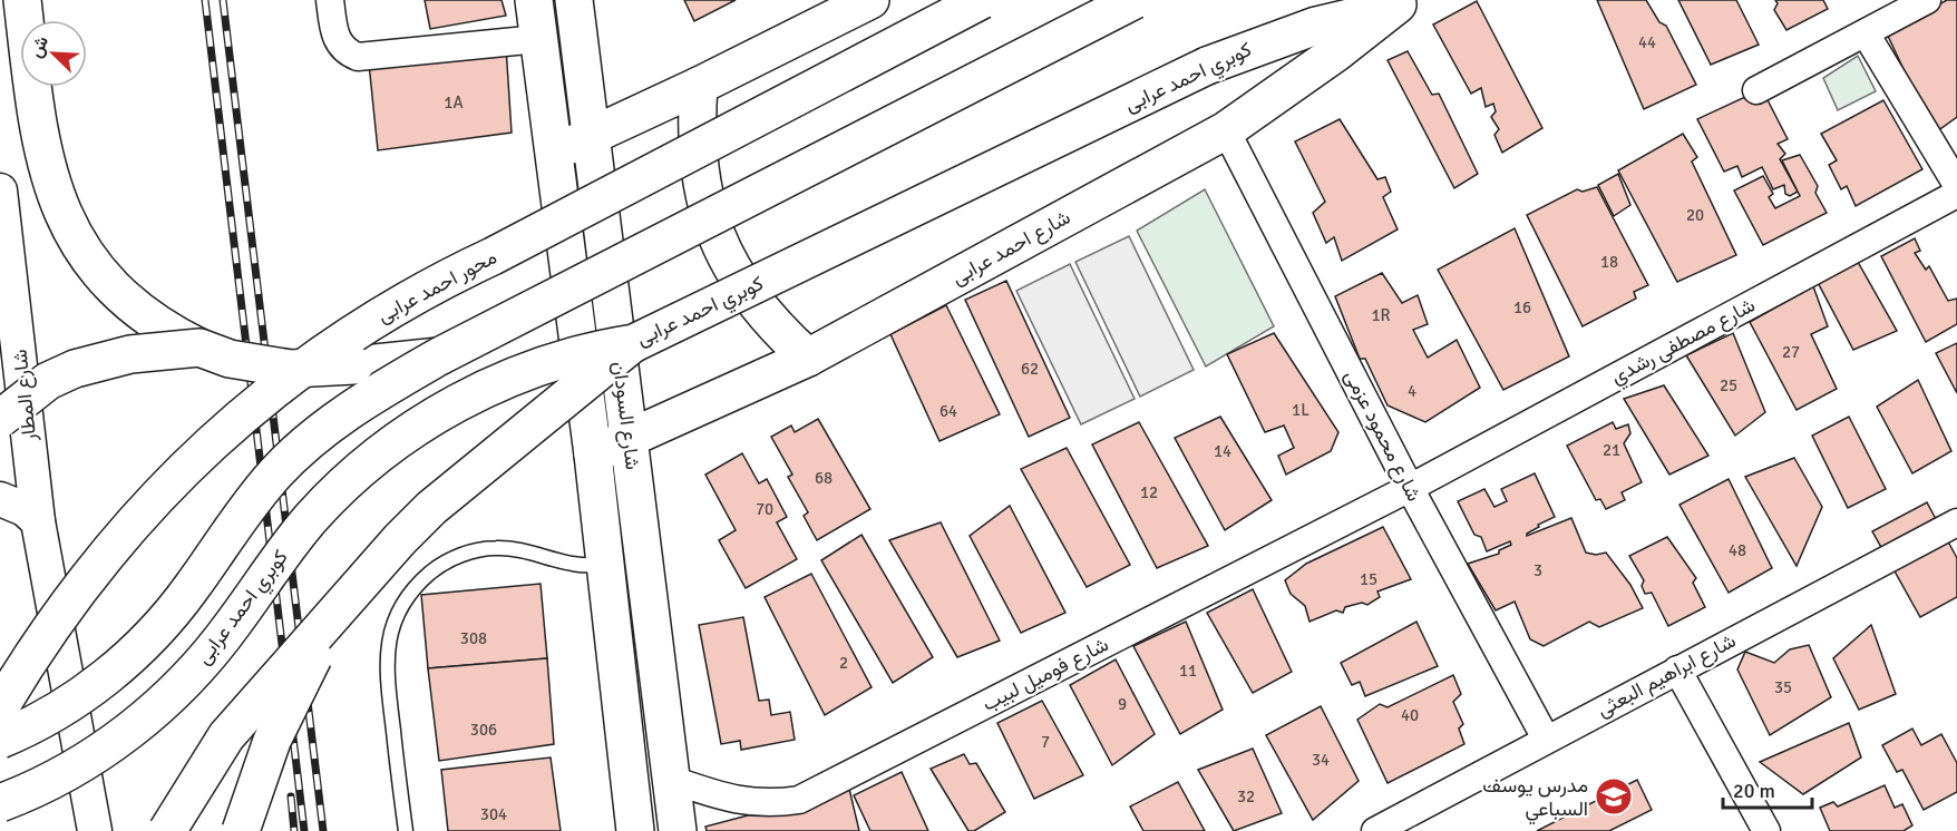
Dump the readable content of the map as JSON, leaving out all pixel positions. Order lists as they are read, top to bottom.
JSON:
{
  "streets": {
    "main road": [
      "كوبري احمد عرابى",
      "شارع احمد عرابى",
      "محور احمد عرابى",
      "شارع السودان"
    ],
    "street": [
      "شارع مصطفى رشدي",
      "شارع المطار",
      "شارع محمود عزمى",
      "شارع فوميل لبيب",
      "شارع ابراهيم البعثى"
    ]
  },
  "crossings": [
    ["كوبري احمد عرابى", "شارع احمد عرابى"],
    ["شارع احمد عرابى", "شارع السودان"],
    ["شارع احمد عرابى", "شارع محمود عزمى"],
    ["شارع مصطفى رشدي", "شارع محمود عزمى"],
    ["شارع مصطفى رشدي", "شارع فوميل لبيب"],
    ["شارع السودان", "شارع فوميل لبيب"],
    ["شارع محمود عزمى", "شارع فوميل لبيب"],
    ["شارع محمود عزمى", "شارع ابراهيم البعثى"]
  ],
  "places": {
    "school or university": ["مدرس يوسف السباعي"]
  },
  "house_numbers": [
    "44",
    "1A",
    "20",
    "18",
    "16",
    "1R",
    "27",
    "62",
    "25",
    "4",
    "1L",
    "64",
    "21",
    "14",
    "68",
    "12",
    "70",
    "48",
    "3",
    "15",
    "308",
    "2",
    "11",
    "35",
    "9",
    "40",
    "306",
    "7",
    "34",
    "32",
    "304"
  ],
  "scale_bar": "20 m",
  "north": "top left"
}
